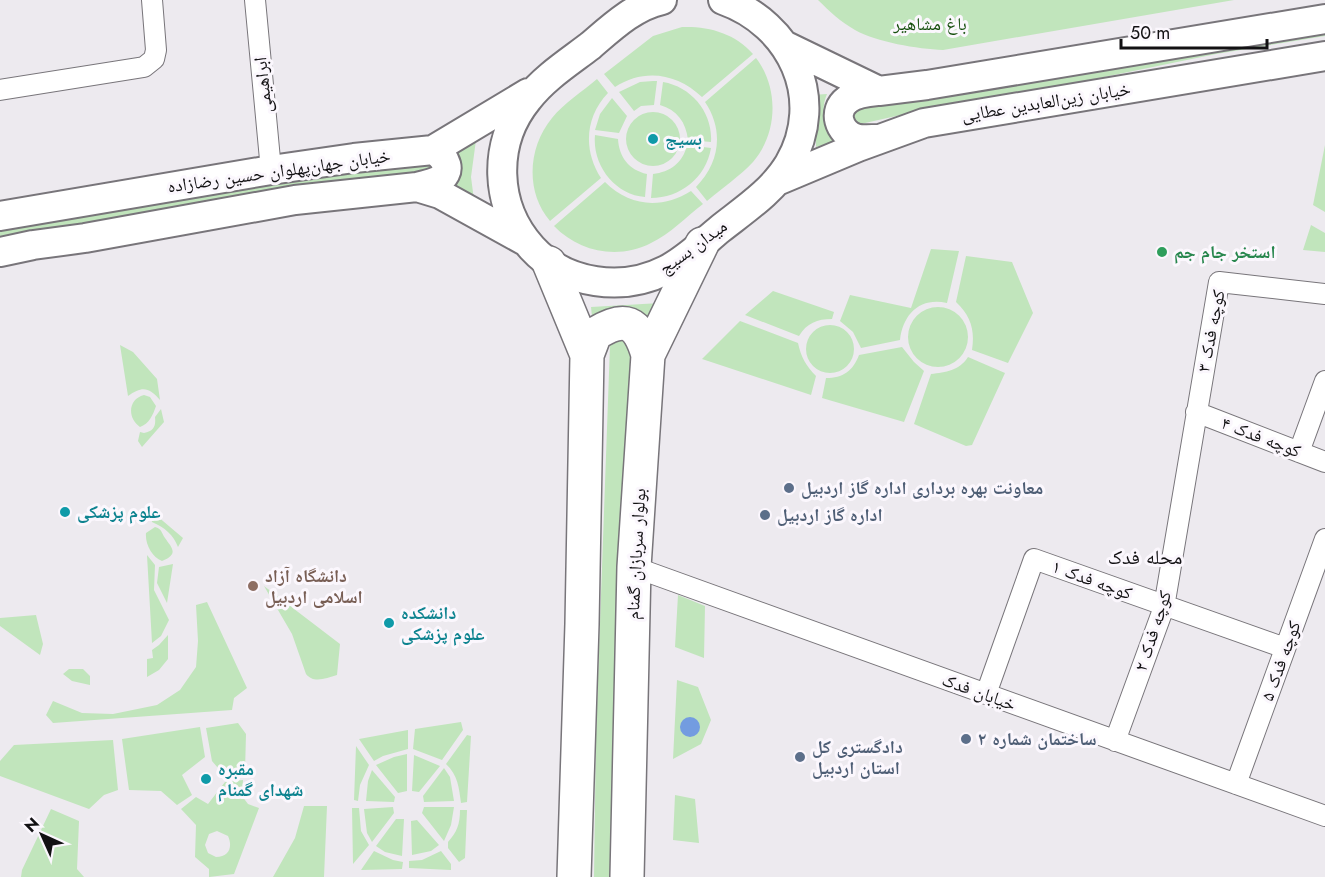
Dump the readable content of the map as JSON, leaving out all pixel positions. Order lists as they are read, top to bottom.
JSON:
{
  "streets": {
    "highway": ["بولوار سربازان گمنام"],
    "main road": ["خیابان زین‌العابدین عطایی", "خیابان جهان‌پهلوان حسین رضا‌زاده", "میدان بسیج"],
    "street": [
      "ابراهیمی",
      "کوچه فدک ۳",
      "کوچه فدک ۴",
      "کوچه فدک ۱",
      "کوچه فدک ۲",
      "کوچه فدک ۵",
      "خیابان فدک"
    ]
  },
  "crossings": [
    ["ابراهیمی", "خیابان جهان‌پهلوان حسین رضا‌زاده"],
    ["خیابان زین‌العابدین عطایی", "میدان بسیج"],
    ["خیابان جهان‌پهلوان حسین رضا‌زاده", "میدان بسیج"],
    ["میدان بسیج", "بولوار سربازان گمنام"],
    ["کوچه فدک ۳", "کوچه فدک ۴"],
    ["کوچه فدک ۳", "کوچه فدک ۲"],
    ["کوچه فدک ۴", "کوچه فدک ۲"],
    ["بولوار سربازان گمنام", "خیابان فدک"],
    ["کوچه فدک ۱", "کوچه فدک ۲"],
    ["کوچه فدک ۱", "کوچه فدک ۵"],
    ["کوچه فدک ۱", "خیابان فدک"],
    ["کوچه فدک ۲", "خیابان فدک"],
    ["کوچه فدک ۵", "خیابان فدک"]
  ],
  "districts": ["محله فدک"],
  "parks": ["باغ مشاهیر"],
  "places": [
    "بسیج",
    "استخر جام جم",
    "معاونت بهره برداری اداره گاز اردبیل",
    "علوم پزشکی",
    "اداره گاز اردبیل",
    "دانشگاه آزاد اسلامی اردبیل",
    "دانشکده علوم پزشکی",
    "ساختمان شماره ۲",
    "دادگستری کل استان اردبیل",
    "مقبره شهدای گمنام"
  ],
  "scale_bar": "50 m",
  "north": "top left"
}
